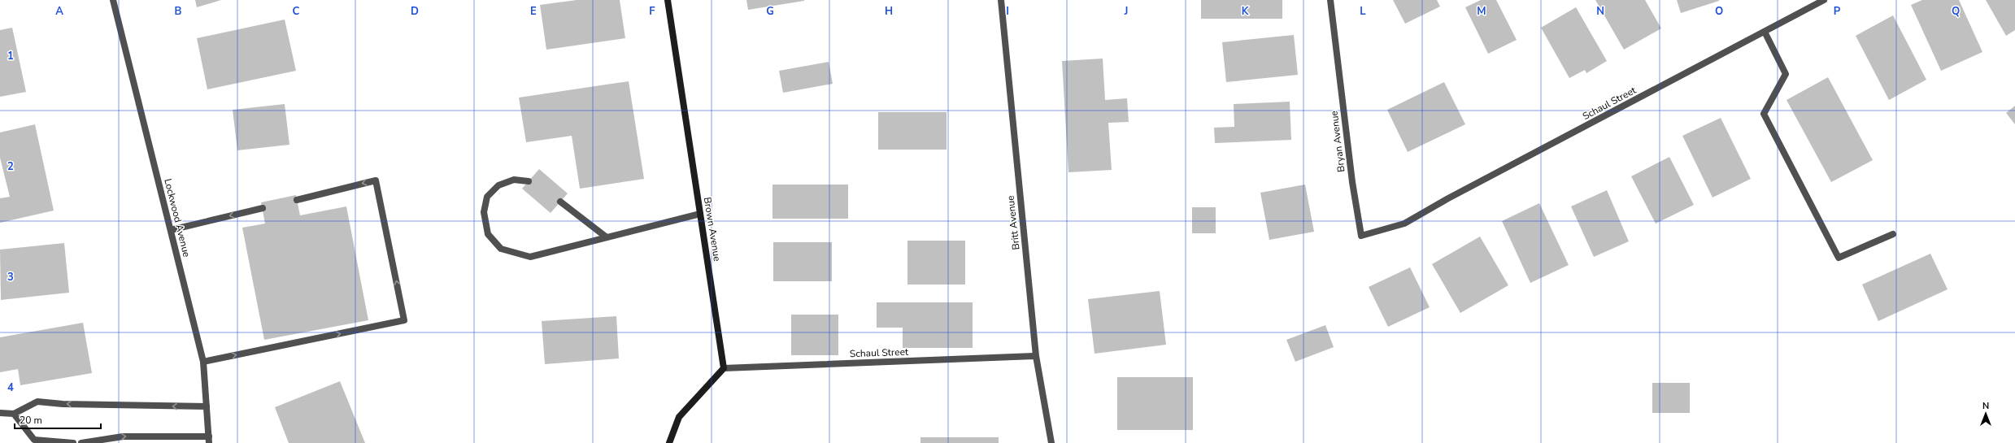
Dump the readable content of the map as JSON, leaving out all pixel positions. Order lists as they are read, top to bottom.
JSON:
{
  "streets": {
    "street": [
      "Schaul Street",
      "Bryan Avenue",
      "Lockwood Avenue",
      "Britt Avenue",
      "Brown Avenue"
    ]
  },
  "crossings": [
    ["Schaul Street", "Bryan Avenue"],
    ["Schaul Street", "Britt Avenue"],
    ["Schaul Street", "Brown Avenue"]
  ],
  "scale_bar": "20 m",
  "north": "top",
  "grid": {
    "columns": [
      "A",
      "B",
      "C",
      "D",
      "E",
      "F",
      "G",
      "H",
      "I",
      "J",
      "K",
      "L",
      "M",
      "N",
      "O",
      "P",
      "Q"
    ],
    "rows": [
      "1",
      "2",
      "3",
      "4"
    ]
  }
}
